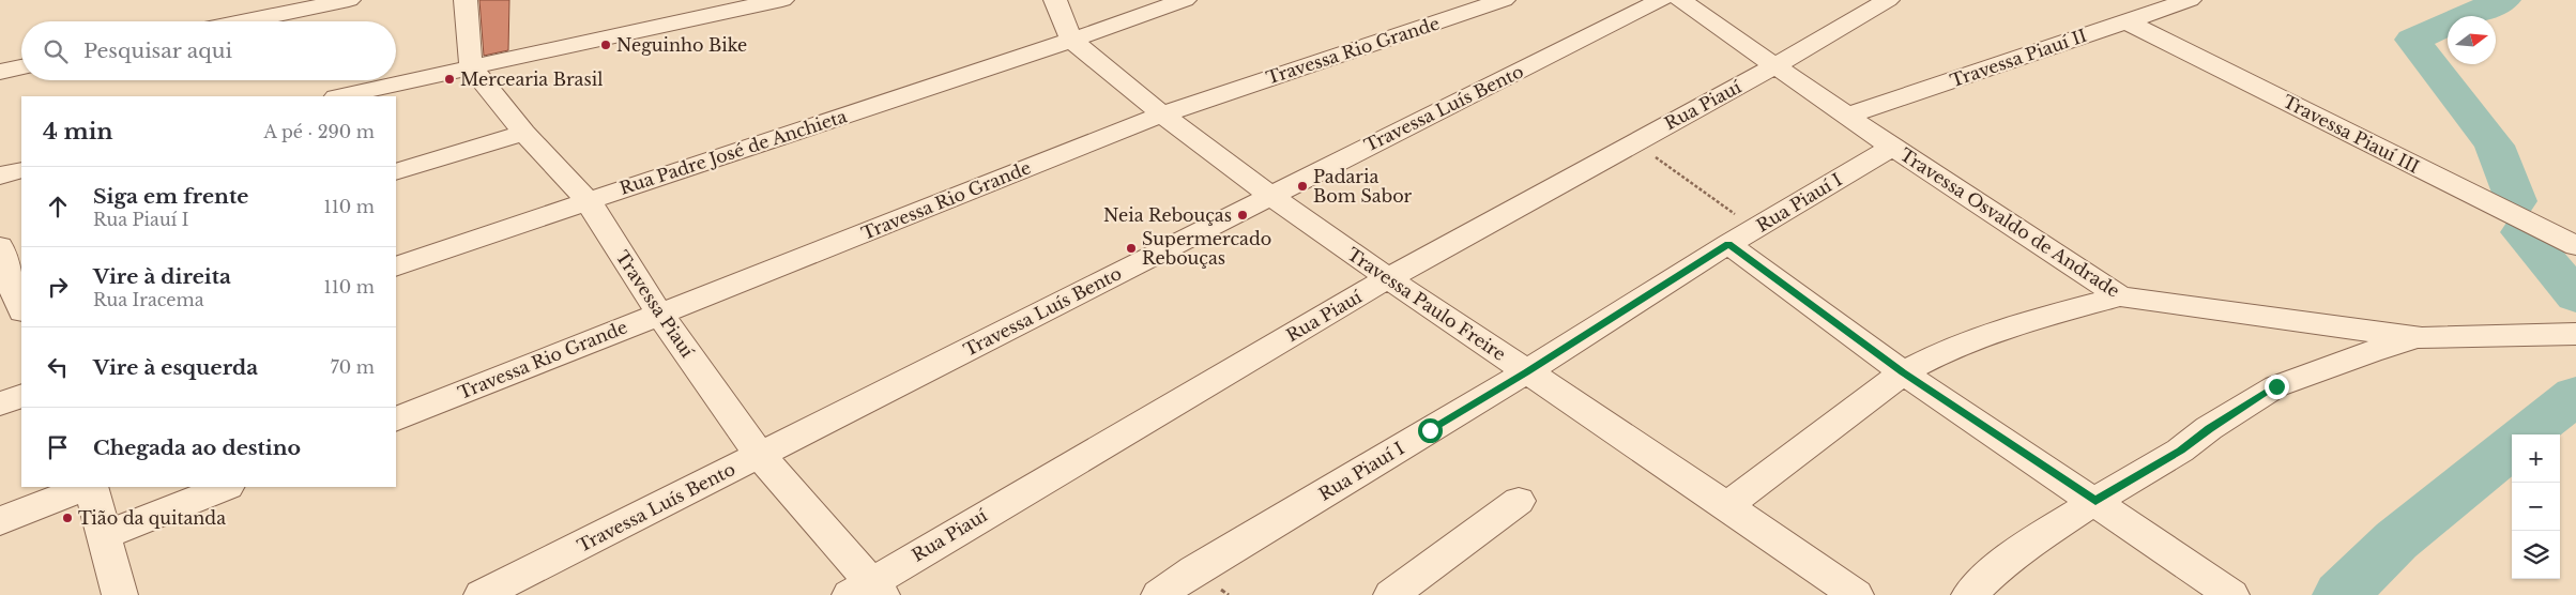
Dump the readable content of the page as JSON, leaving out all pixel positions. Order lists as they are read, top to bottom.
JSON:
{
  "streets": {
    "street": [
      "Travessa Rio Grande",
      "Travessa Piauí II",
      "Rua Piauí",
      "Travessa Luís Bento",
      "Travessa Piauí III",
      "Rua Padre José de Anchieta",
      "Rua Piauí I",
      "Travessa Osvaldo de Andrade",
      "Travessa Piauí",
      "Travessa Paulo Freire"
    ]
  },
  "crossings": [
    ["Travessa Rio Grande", "Travessa Piauí"],
    ["Travessa Rio Grande", "Travessa Paulo Freire"],
    ["Travessa Piauí II", "Travessa Piauí III"],
    ["Travessa Piauí II", "Travessa Osvaldo de Andrade"],
    ["Rua Piauí", "Travessa Osvaldo de Andrade"],
    ["Rua Piauí", "Travessa Piauí"],
    ["Rua Piauí", "Travessa Paulo Freire"],
    ["Travessa Luís Bento", "Travessa Piauí"],
    ["Travessa Luís Bento", "Travessa Paulo Freire"],
    ["Rua Padre José de Anchieta", "Travessa Piauí"],
    ["Rua Padre José de Anchieta", "Travessa Paulo Freire"],
    ["Rua Piauí I", "Travessa Osvaldo de Andrade"],
    ["Rua Piauí I", "Travessa Paulo Freire"]
  ],
  "places": [
    "Neguinho Bike",
    "Mercearia Brasil",
    "Padaria Bom Sabor",
    "Neia Rebouças",
    "Supermercado Rebouças",
    "Tião da quitanda"
  ],
  "north": "right",
  "page": {
    "search": "Pesquisar aqui",
    "heading": ["4 min", "A pé · 290 m"],
    "list": [
      ["Siga em frente", "Rua Piauí I", "110 m"],
      ["Vire à direita", "Rua Iracema", "110 m"],
      ["Vire à esquerda", "70 m"],
      "Chegada ao destino"
    ],
    "map_buttons": ["+", "−"]
  }
}
